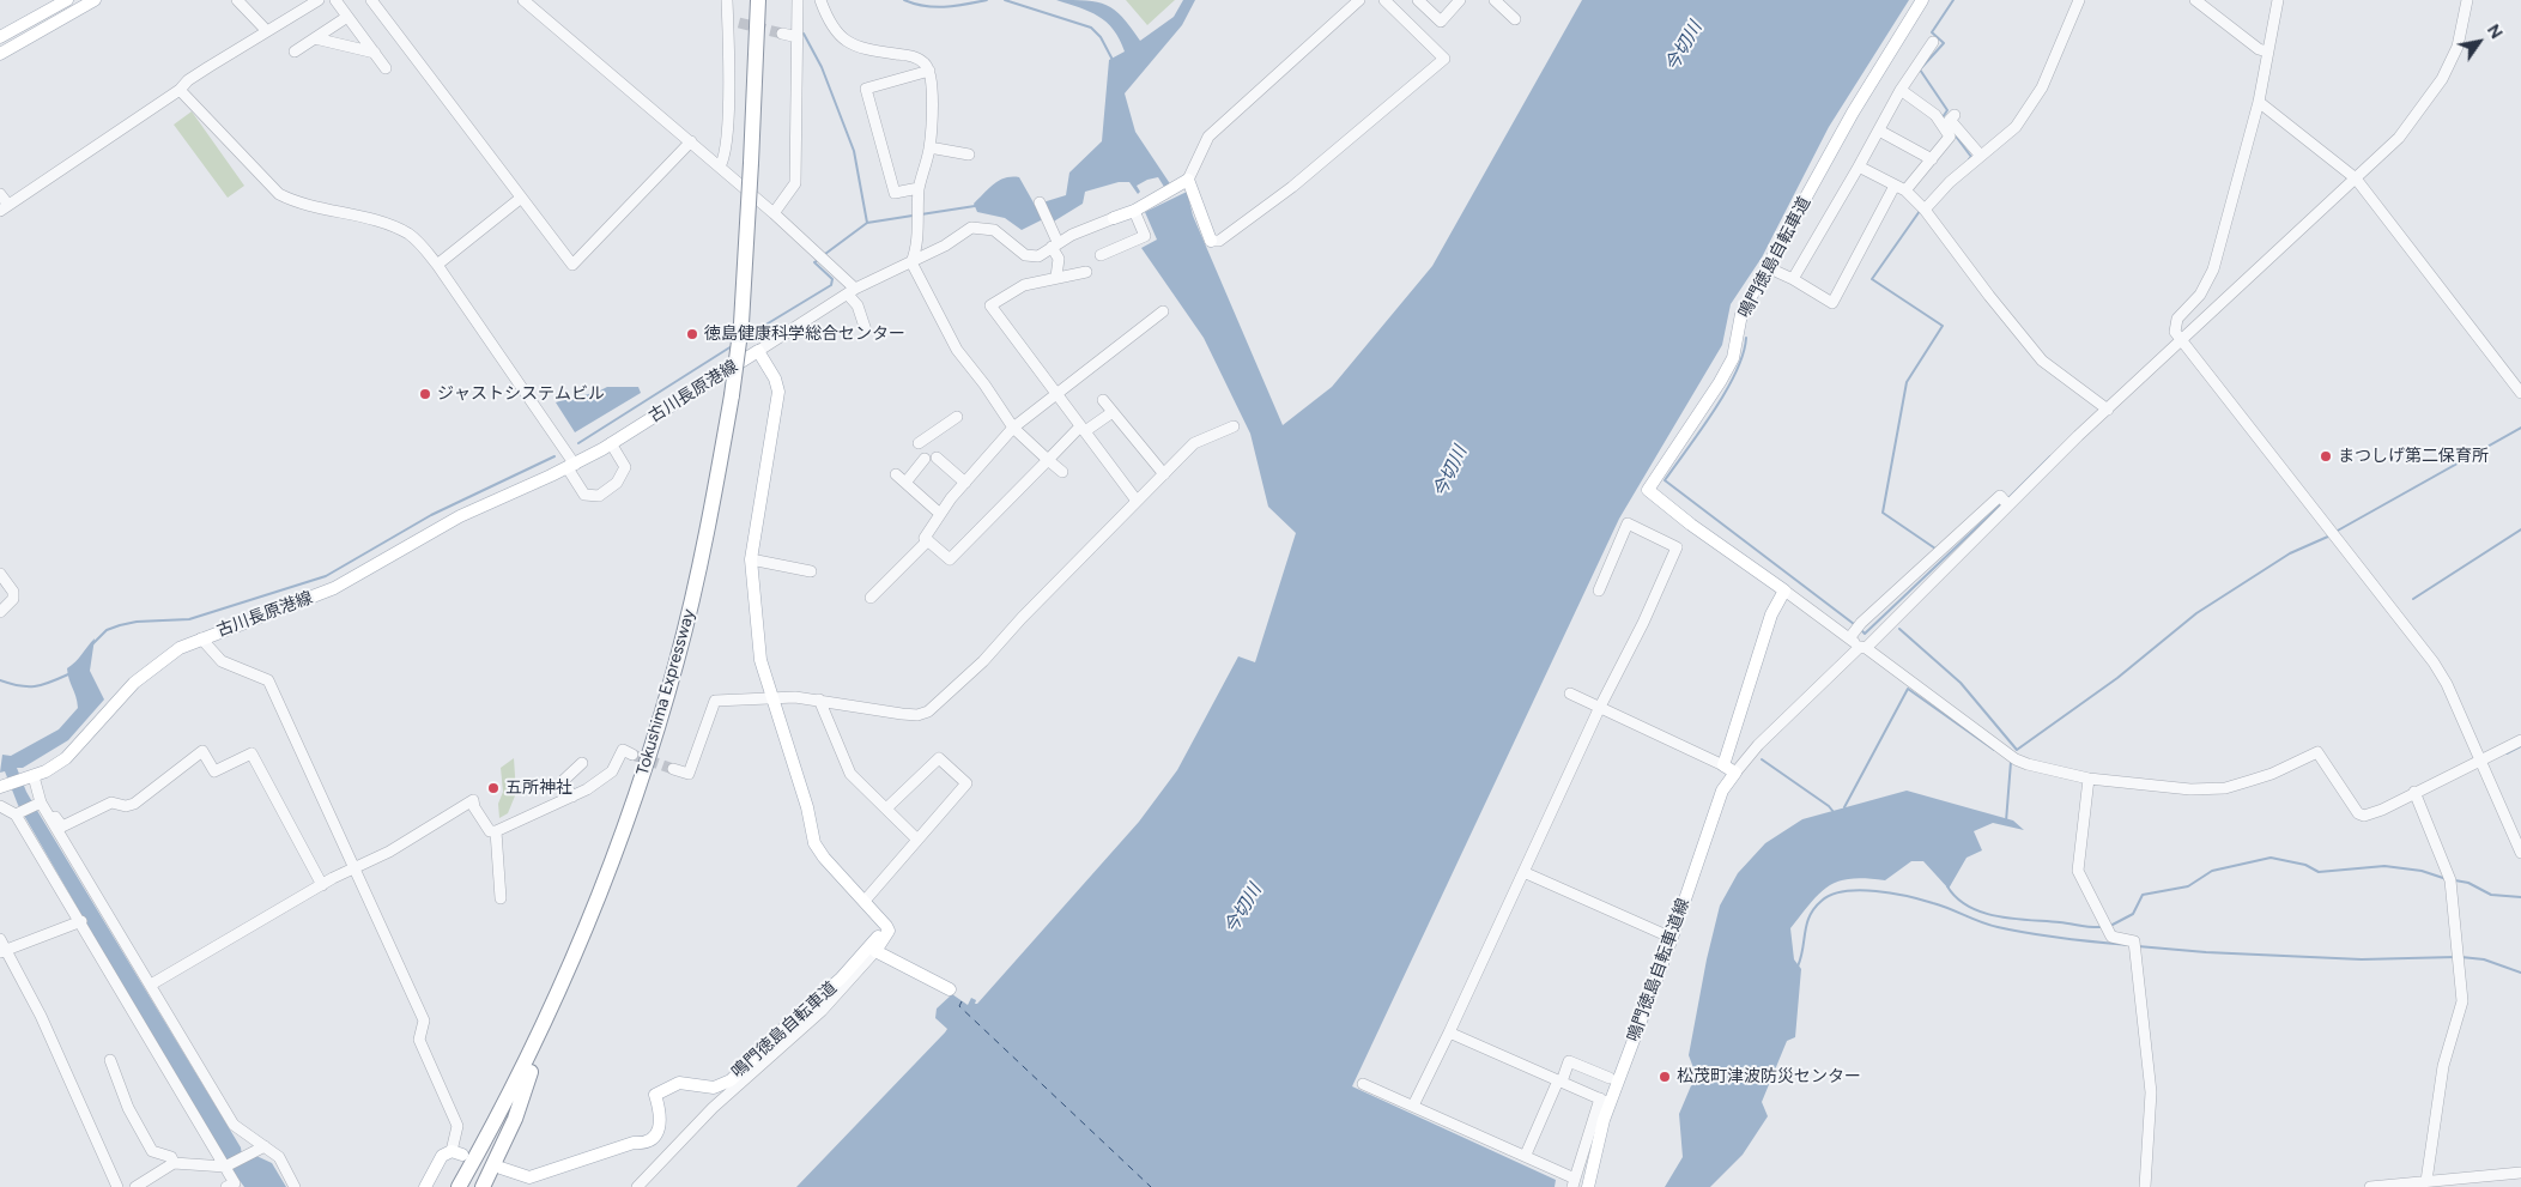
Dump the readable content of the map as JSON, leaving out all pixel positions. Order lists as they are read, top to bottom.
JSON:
{
  "streets": {
    "highway": ["Tokushima Expressway"],
    "main road": ["鳴門徳島自転車道", "古川長原港線", "鳴門徳島自転車道線"]
  },
  "water": ["今切川"],
  "places": [
    "徳島健康科学総合センター",
    "ジャストシステムビル",
    "まつしげ第二保育所",
    "五所神社",
    "松茂町津波防災センター"
  ],
  "north": "top right"
}
